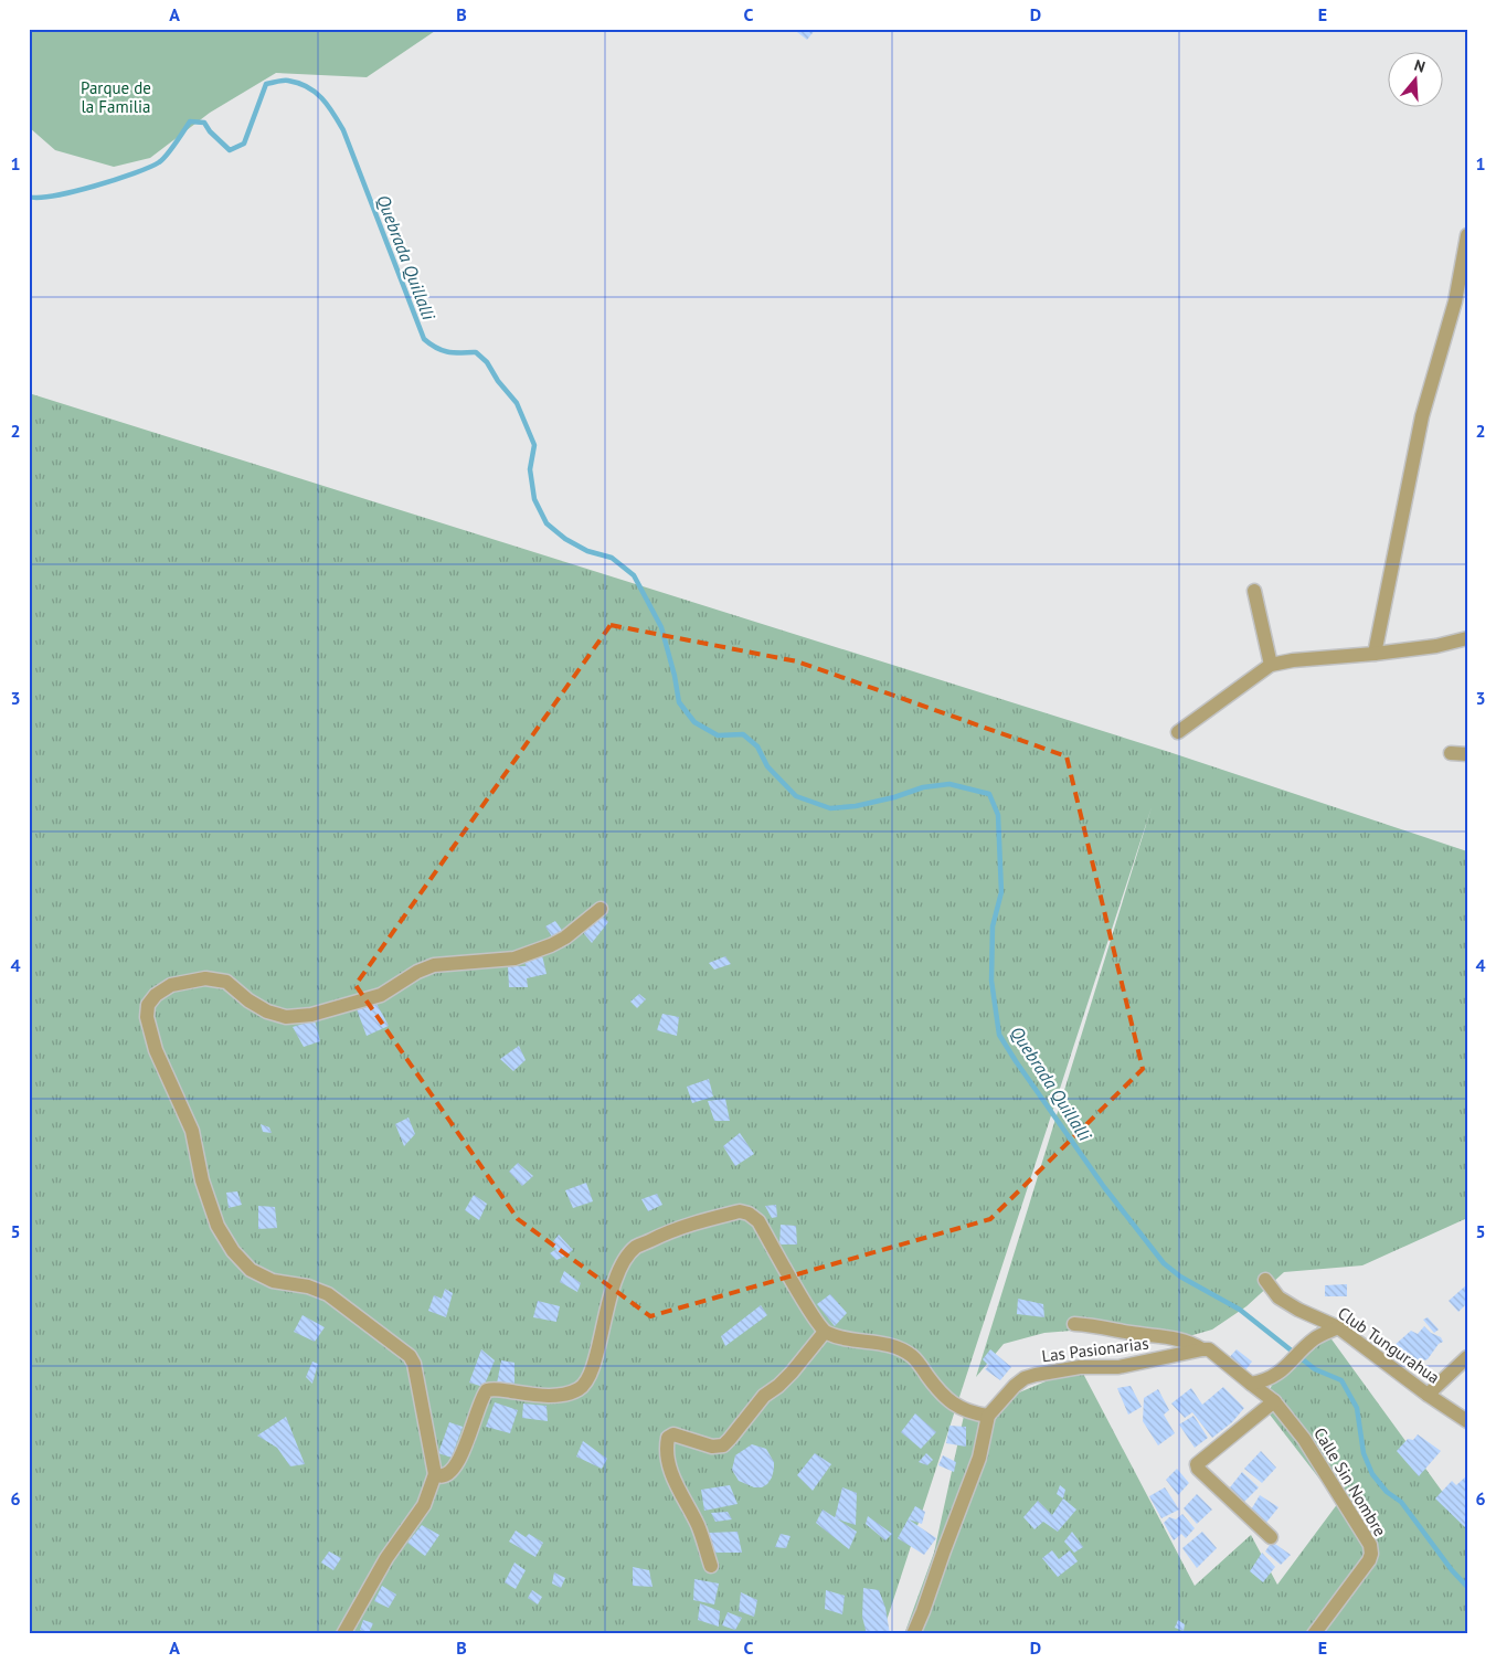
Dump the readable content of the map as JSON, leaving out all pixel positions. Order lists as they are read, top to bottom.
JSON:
{
  "streets": {
    "street": ["Club Tungurahua", "Las Pasionarias", "Calle Sin Nombre"]
  },
  "water": ["Quebrada Quillalli"],
  "parks": ["Parque de la Familia"],
  "north": "top",
  "grid": {
    "columns": [
      "A",
      "B",
      "C",
      "D",
      "E"
    ],
    "rows": [
      "1",
      "2",
      "3",
      "4",
      "5",
      "6"
    ]
  }
}
